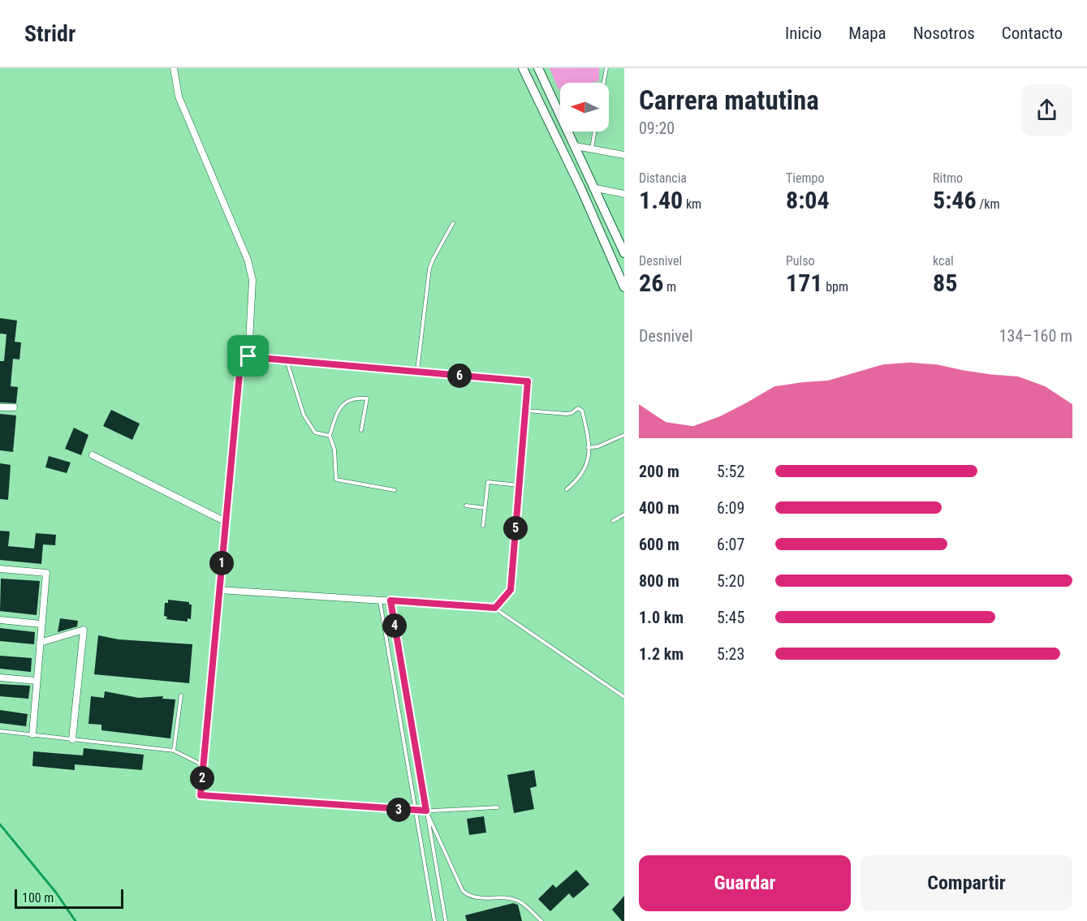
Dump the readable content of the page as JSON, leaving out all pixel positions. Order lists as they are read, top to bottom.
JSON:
{
  "scale_bar": "100 m",
  "north": "left",
  "page": {
    "header": "Stridr",
    "nav": [
      "Inicio",
      "Mapa",
      "Nosotros",
      "Contacto"
    ],
    "heading": ["Carrera matutina", "09:20"],
    "stats": [
      ["Distancia", "1.40 km"],
      ["Tiempo", "8:04"],
      ["Ritmo", "5:46 /km"],
      ["Desnivel", "26 m"],
      ["Pulso", "171 bpm"],
      ["kcal", "85"]
    ],
    "chart": ["Desnivel", "134–160 m"],
    "pins": [
      "6",
      "5",
      "1",
      "4",
      "2",
      "3"
    ],
    "list": [
      {
        "name": "200 m",
        "note": "5:52"
      },
      {
        "name": "400 m",
        "note": "6:09"
      },
      {
        "name": "600 m",
        "note": "6:07"
      },
      {
        "name": "800 m",
        "note": "5:20"
      },
      {
        "name": "1.0 km",
        "note": "5:45"
      },
      {
        "name": "1.2 km",
        "note": "5:23"
      }
    ],
    "buttons": ["Guardar", "Compartir"],
    "scale": "100 m"
  }
}
